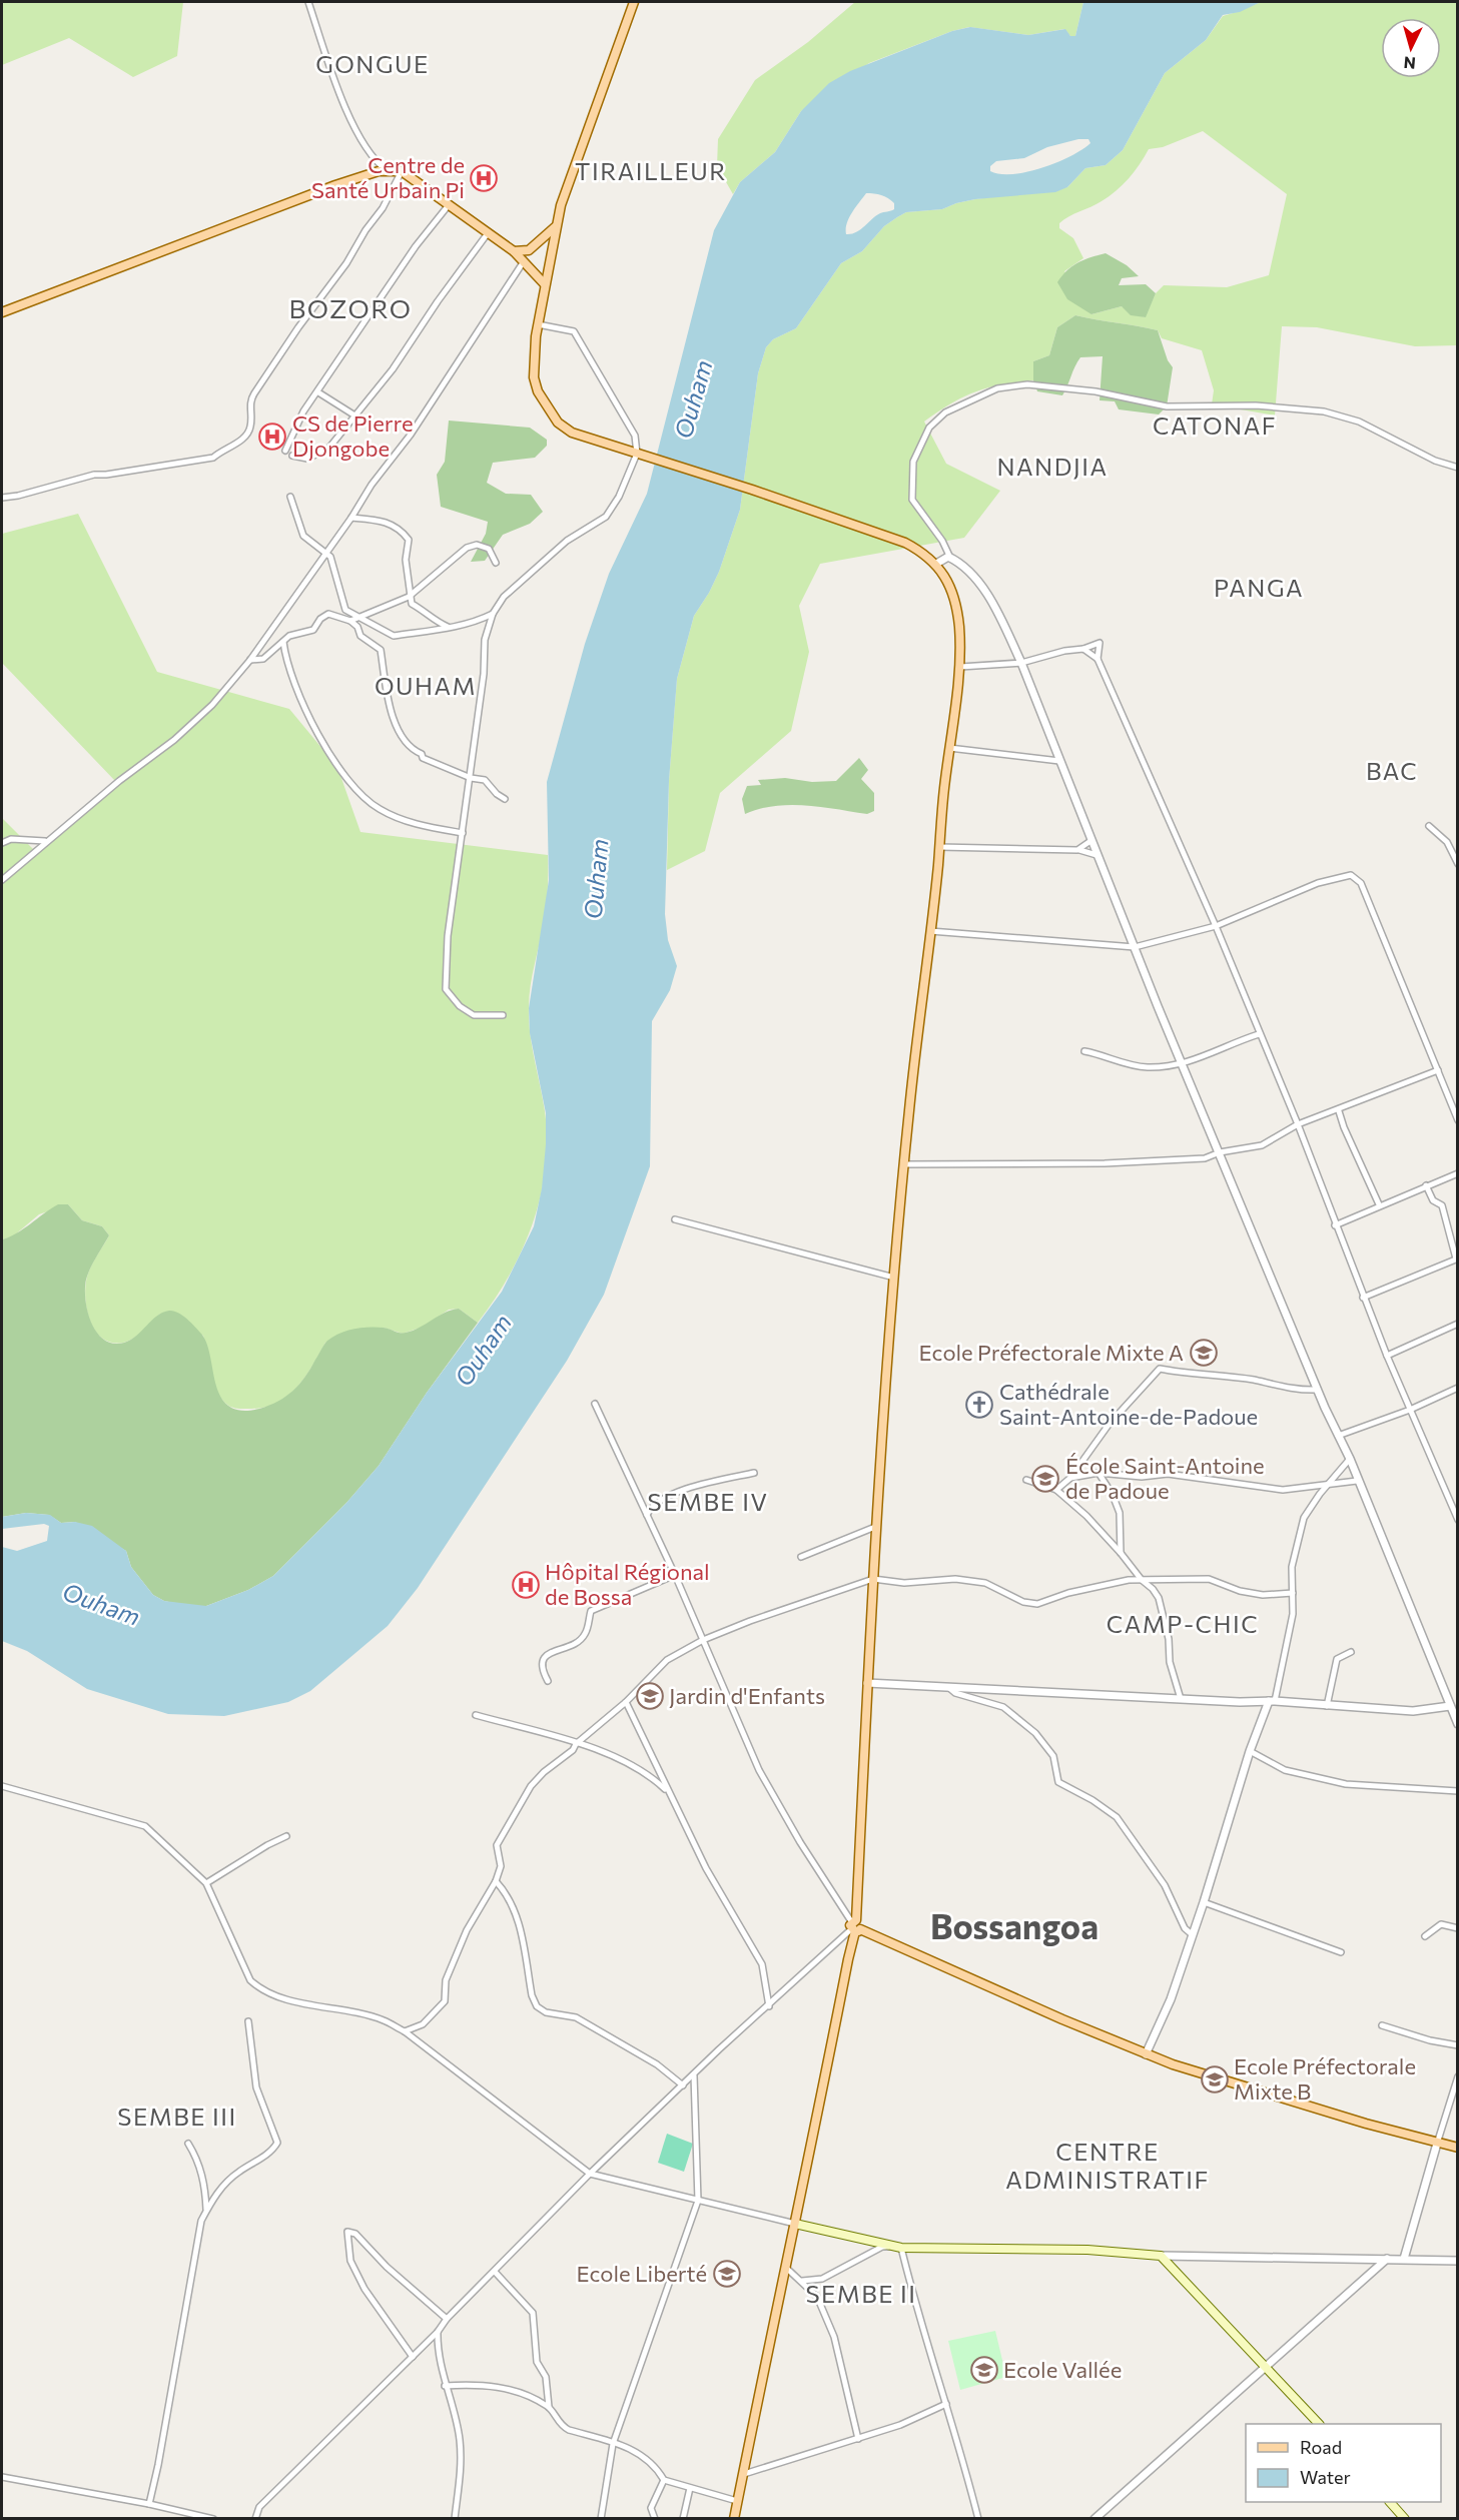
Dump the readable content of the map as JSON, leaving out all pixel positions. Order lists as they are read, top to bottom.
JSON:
{
  "districts": [
    "GONGUE",
    "TIRAILLEUR",
    "BOZORO",
    "CATONAF",
    "NANDJIA",
    "PANGA",
    "OUHAM",
    "BAC",
    "SEMBE IV",
    "CAMP-CHIC",
    "Bossangoa",
    "SEMBE III",
    "CENTRE ADMINISTRATIF",
    "SEMBE II"
  ],
  "water": ["Ouham"],
  "places": {
    "hospital": ["Centre de Santé Urbain Pi", "CS de Pierre Djongobe", "Hôpital Régional de Bossa"],
    "school or university": [
      "Ecole Préfectorale Mixte A",
      "École Saint-Antoine de Padoue",
      "Jardin d'Enfants",
      "Ecole Préfectorale Mixte B",
      "Ecole Liberté",
      "Ecole Vallée"
    ],
    "church": ["Cathédrale Saint-Antoine-de-Padoue"]
  },
  "legend": ["Road", "Water"],
  "north": "bottom"
}
